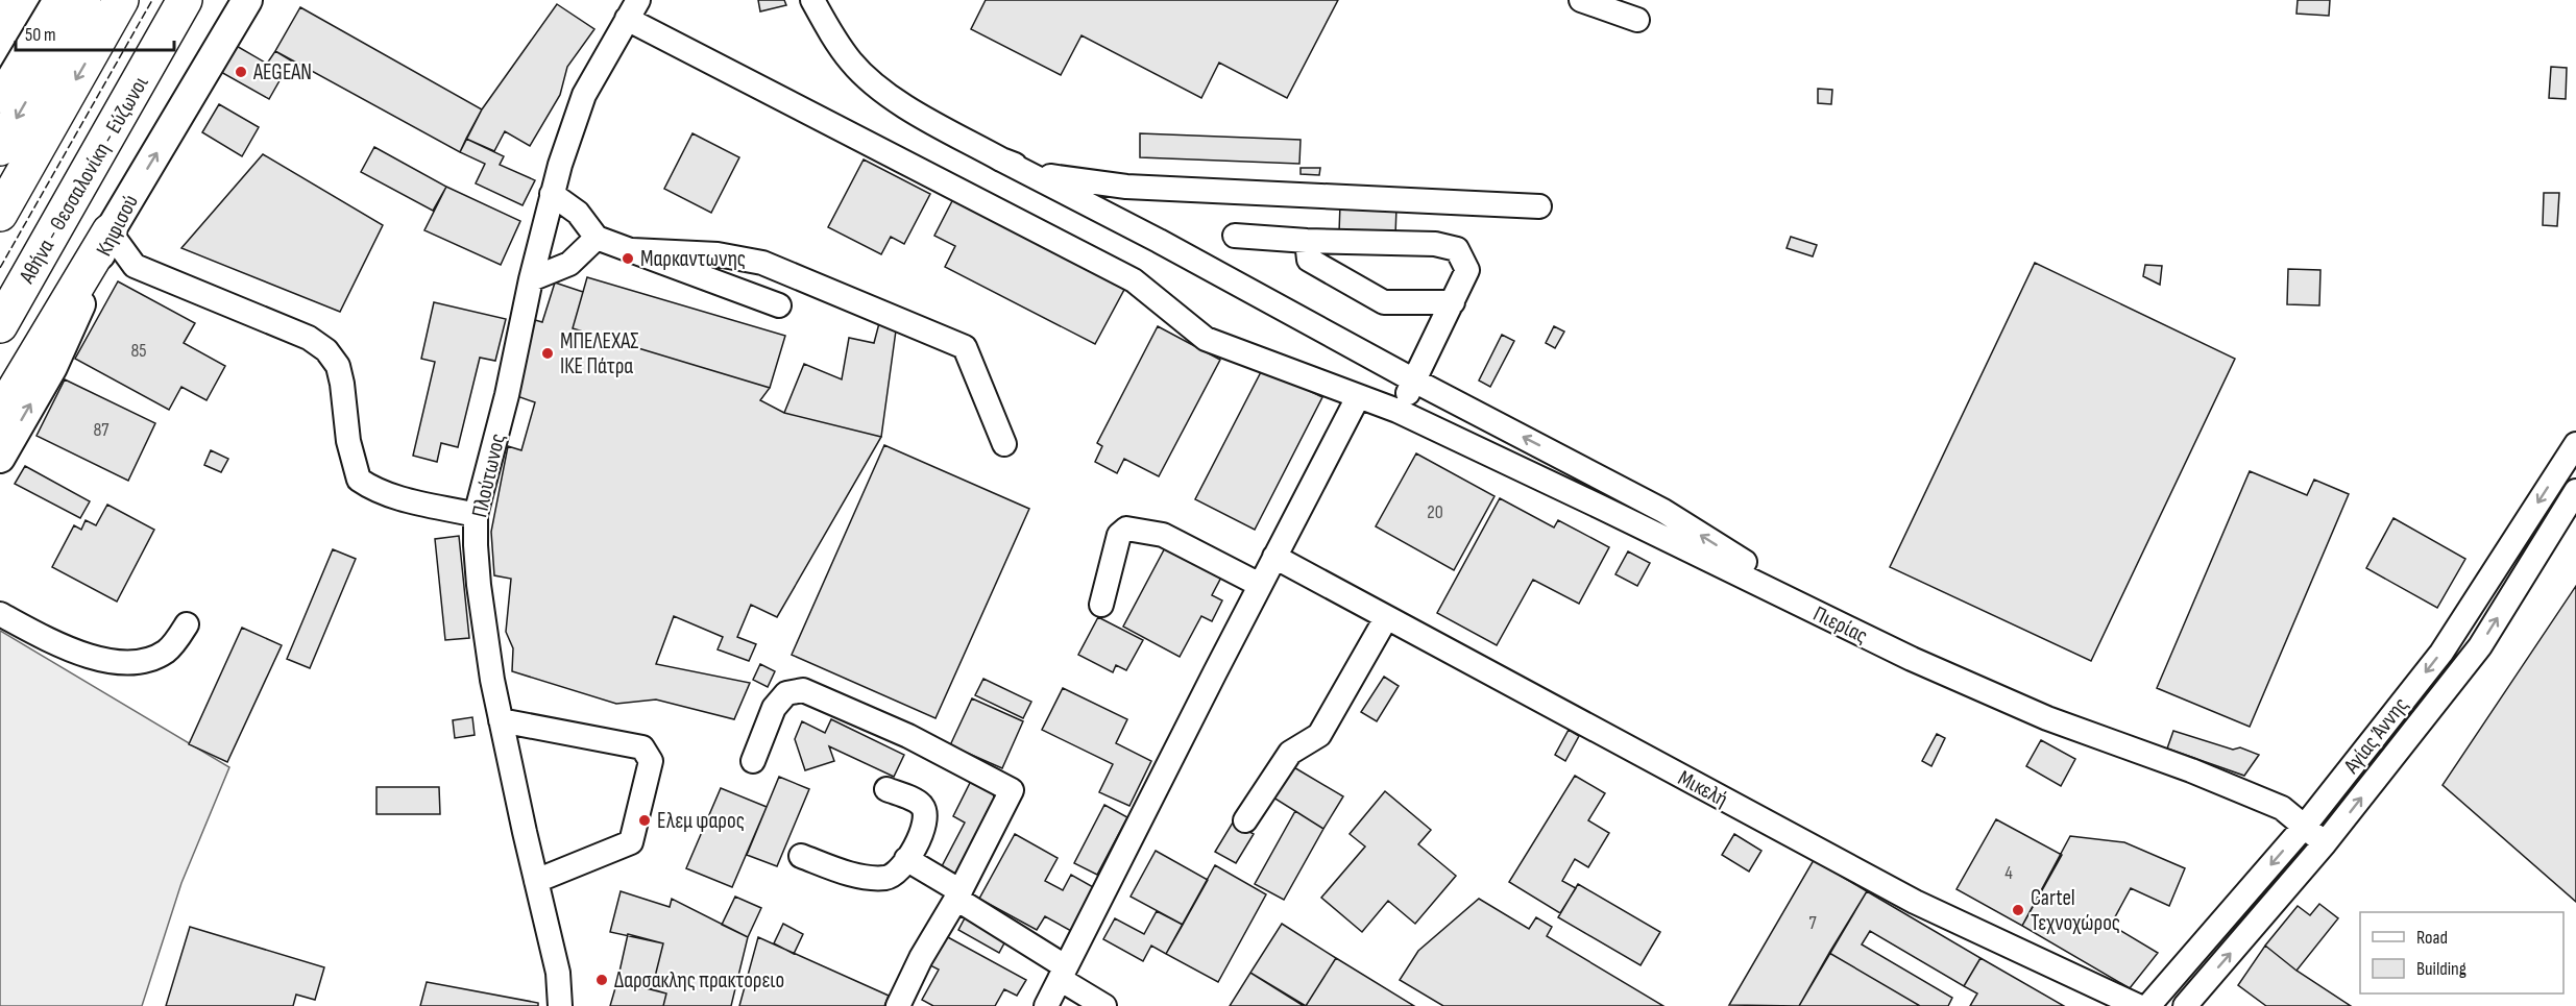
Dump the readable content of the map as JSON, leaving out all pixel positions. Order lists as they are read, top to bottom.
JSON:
{
  "streets": {
    "highway": ["Αθήνα - Θεσσαλονίκη - Εύζωνοι"],
    "main road": ["Κηφισού"],
    "street": [
      "Πλούτωνος",
      "Πιερίας",
      "Αγίας Άννης",
      "Μικελή"
    ]
  },
  "crossings": [
    ["Πλούτωνος", "Πιερίας"],
    ["Πιερίας", "Αγίας Άννης"]
  ],
  "one_way": ["Κηφισού"],
  "places": [
    "AEGEAN",
    "Μαρκαντωνης",
    "ΜΠΕΛΕΧΑΣ ΙΚΕ Πάτρα",
    "Ελεμ φαρος",
    "Cartel Τεχνοχώρος",
    "Δαρσακλης πρακτορειο"
  ],
  "house_numbers": [
    "85",
    "87",
    "20",
    "4",
    "7"
  ],
  "legend": ["Road", "Building"],
  "scale_bar": "50 m"
}
